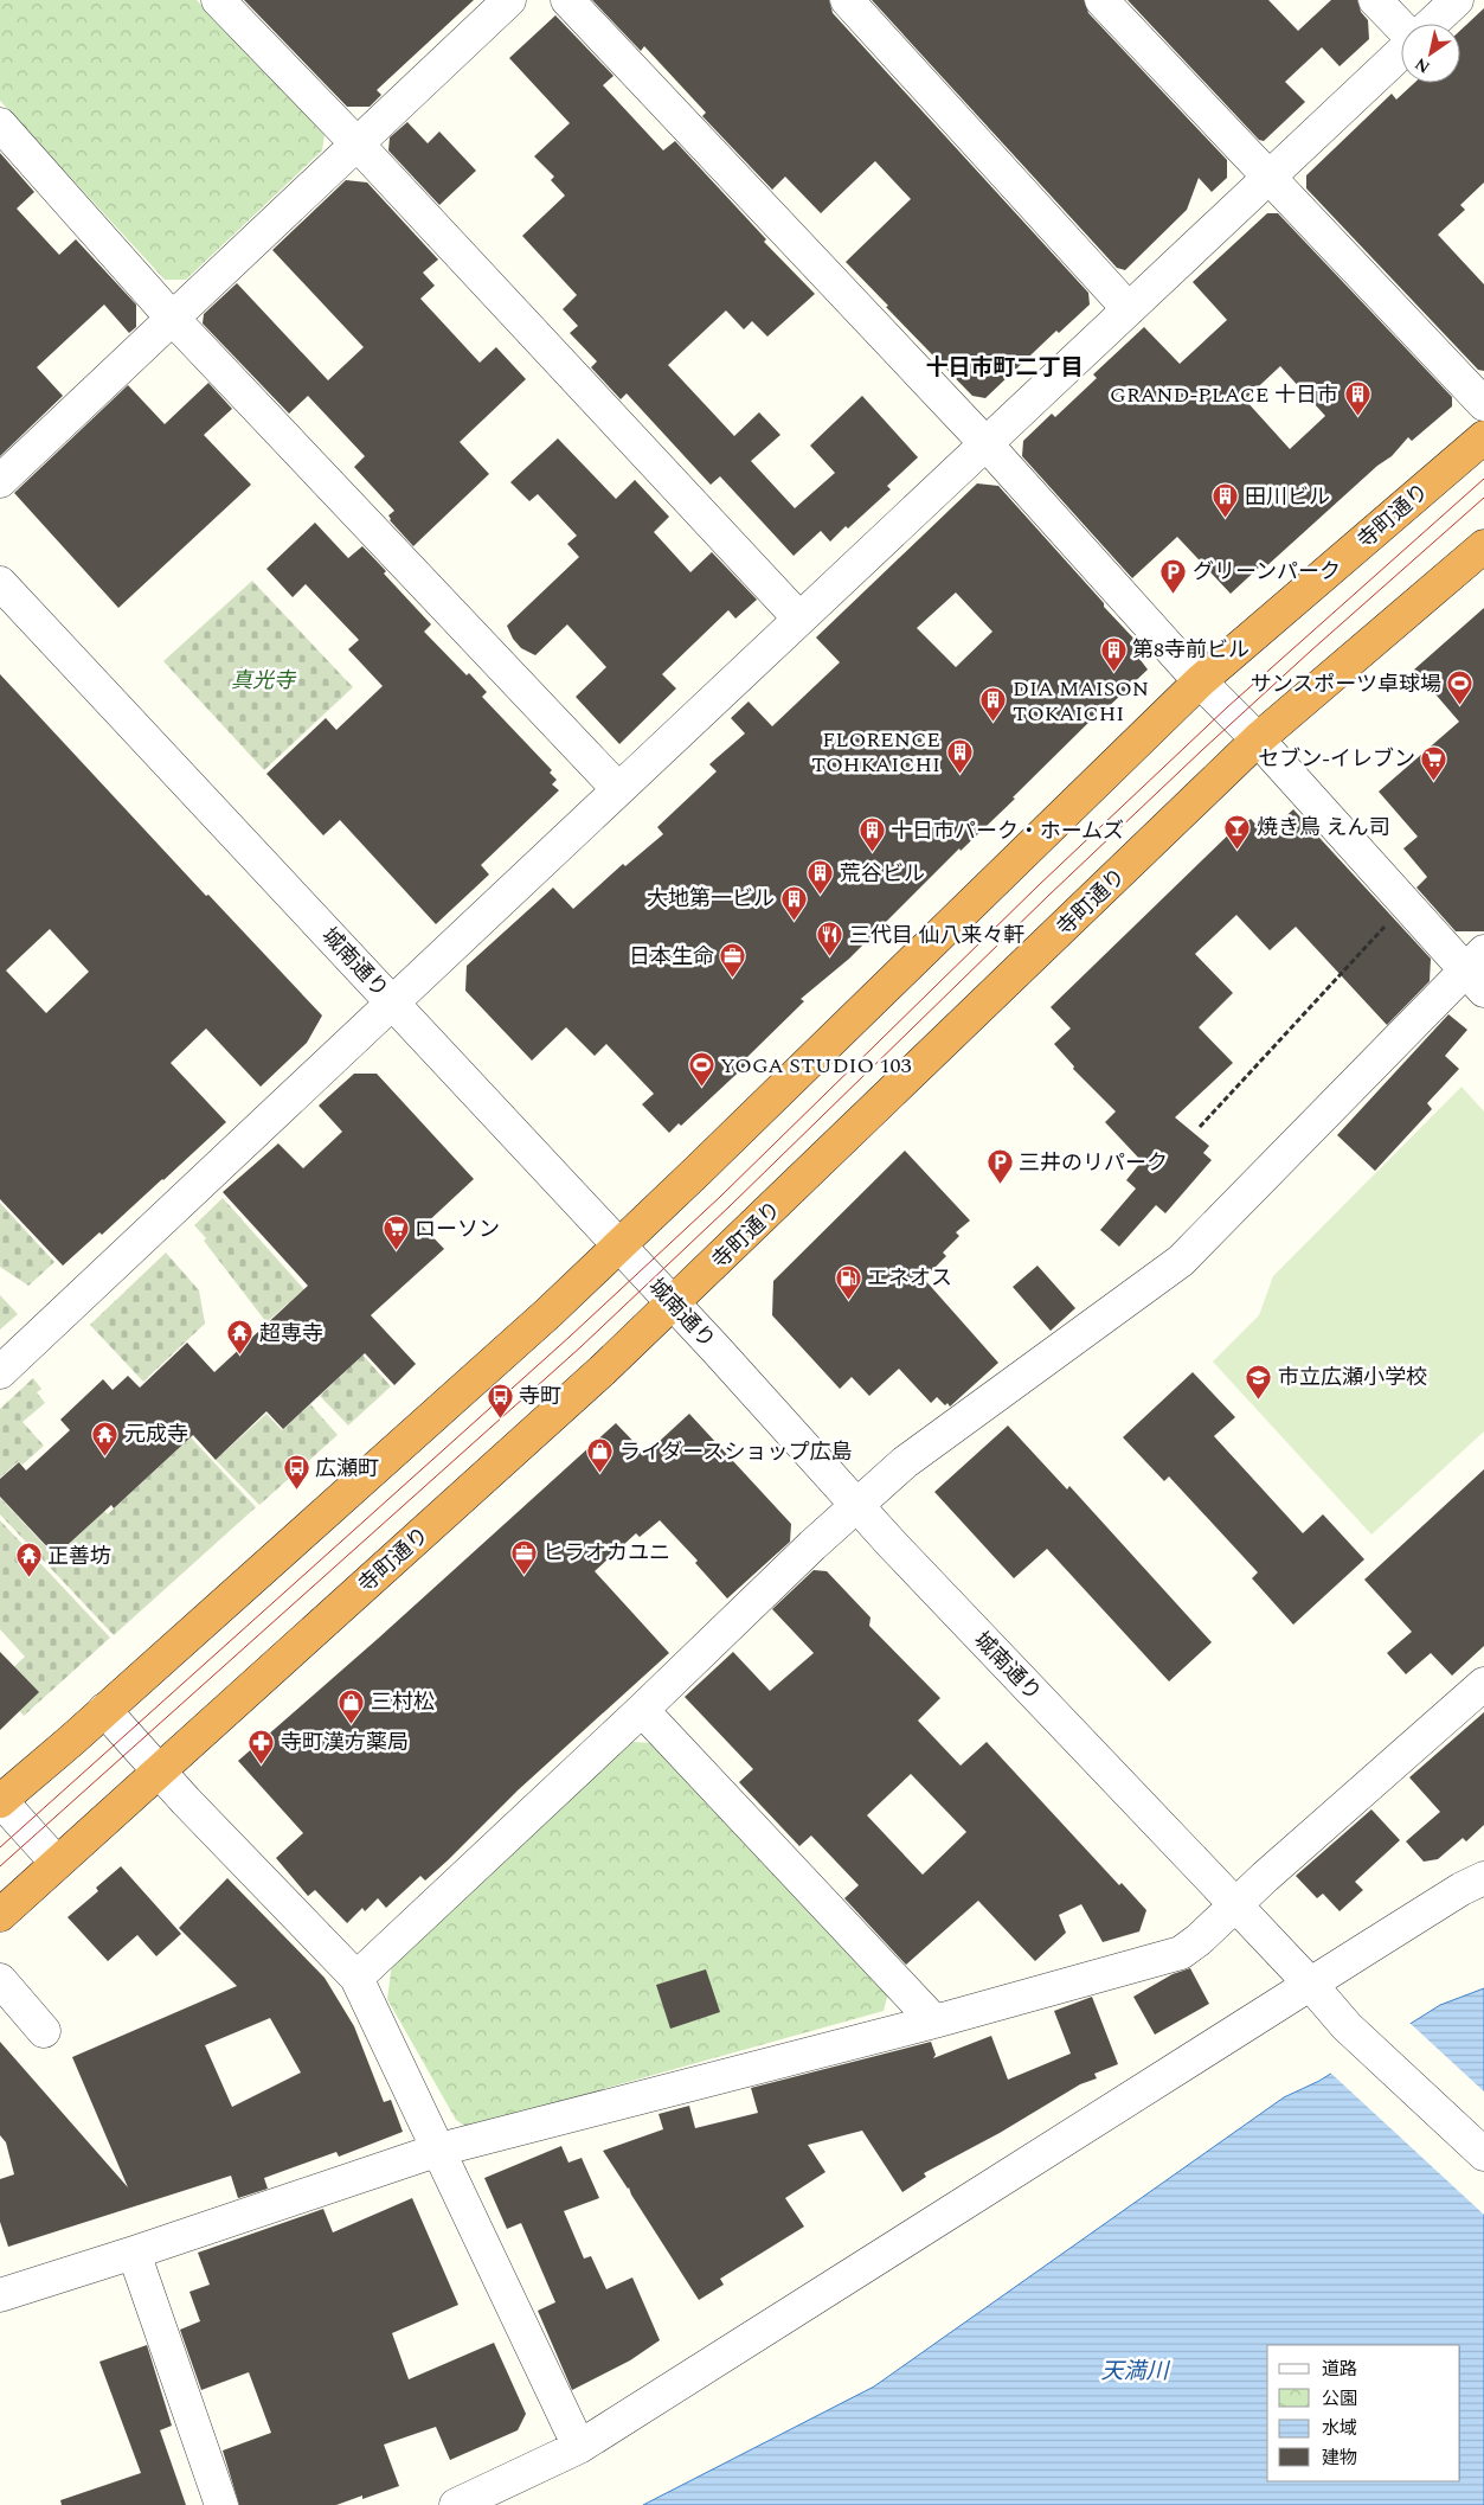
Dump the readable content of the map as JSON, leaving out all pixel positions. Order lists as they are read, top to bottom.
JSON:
{
  "streets": {
    "highway": ["寺町通り"],
    "street": ["城南通り"]
  },
  "crossings": [
    ["寺町通り", "城南通り"]
  ],
  "districts": ["十日市町二丁目"],
  "water": ["天満川"],
  "parks": ["真光寺"],
  "places": {
    "building": [
      "GRAND-PLACE 十日市",
      "田川ビル",
      "第8寺前ビル",
      "DIA MAISON TOKAICHI",
      "FLORENCE TOHKAICHI",
      "十日市パーク・ホームズ",
      "荒谷ビル",
      "大地第一ビル"
    ],
    "parking": ["グリーンパーク", "三井のリパーク"],
    "sports": ["サンスポーツ卓球場", "YOGA STUDIO 103"],
    "supermarket": ["セブン-イレブン", "ローソン"],
    "bar": ["焼き鳥 えん司"],
    "restaurant": ["三代目 仙八来々軒"],
    "office": ["日本生命", "ヒラオカユニ"],
    "fuel station": ["エネオス"],
    "temple": ["超専寺", "元成寺", "正善坊"],
    "school or university": ["市立広瀬小学校"],
    "bus stop": ["寺町", "広瀬町"],
    "shop": ["ライダースショップ広島", "三村松"],
    "pharmacy": ["寺町漢方薬局"]
  },
  "legend": [
    "道路",
    "公園",
    "水域",
    "建物"
  ],
  "north": "bottom left"
}
